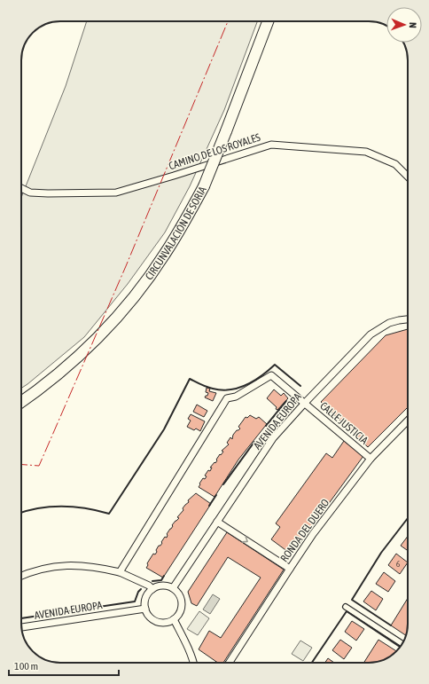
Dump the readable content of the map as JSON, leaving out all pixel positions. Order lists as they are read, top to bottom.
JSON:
{
  "streets": {
    "highway": ["CIRCUNVALACIÓN DE SORIA"],
    "street": [
      "CAMINO DE LOS ROYALES",
      "AVENIDA EUROPA",
      "CALLE JUSTICIA",
      "RONDA DEL DUERO"
    ]
  },
  "crossings": [
    ["AVENIDA EUROPA", "CALLE JUSTICIA"],
    ["CALLE JUSTICIA", "RONDA DEL DUERO"]
  ],
  "house_numbers": ["6"],
  "scale_bar": "100 m",
  "north": "right"
}
